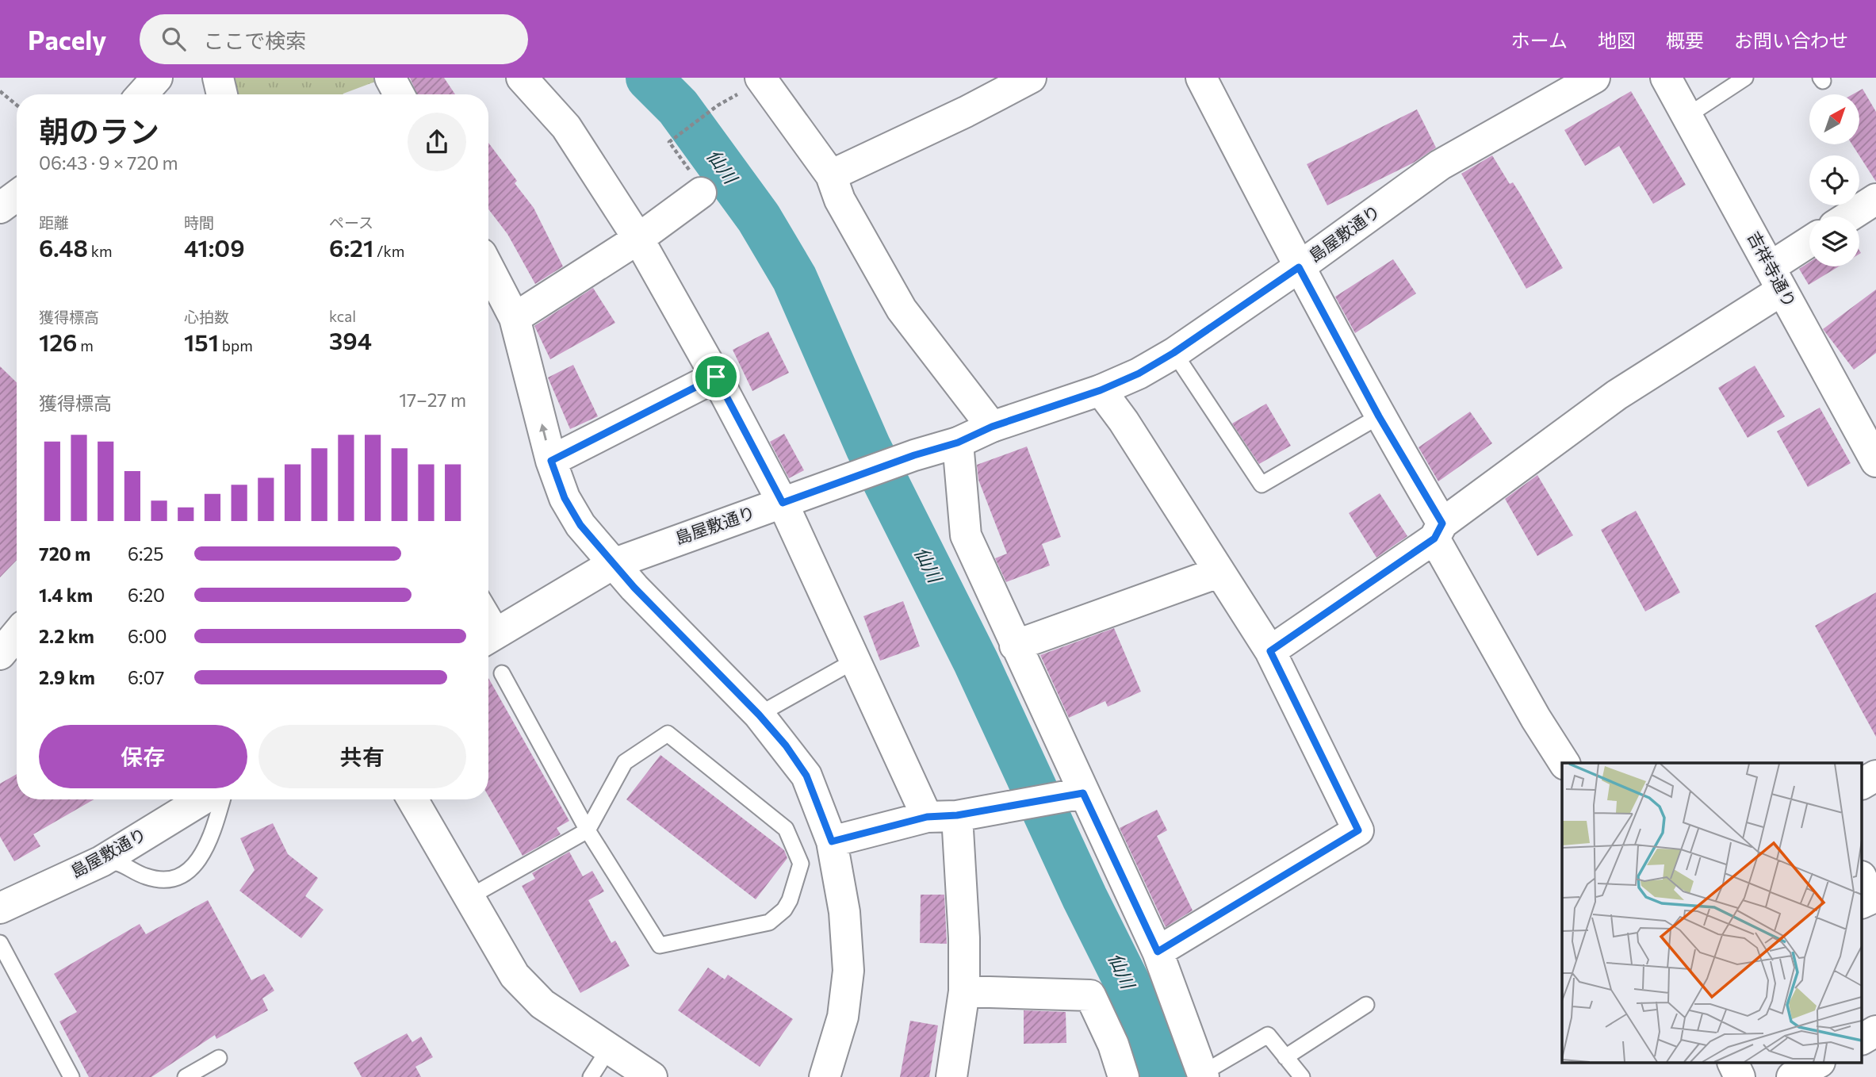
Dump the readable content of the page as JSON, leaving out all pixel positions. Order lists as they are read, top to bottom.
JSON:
{
  "streets": {
    "street": ["島屋敷通り", "吉祥寺通り"]
  },
  "water": ["仙川"],
  "north": "top right",
  "page": {
    "header": "Pacely",
    "search": "ここで検索",
    "nav": [
      "ホーム",
      "地図",
      "概要",
      "お問い合わせ"
    ],
    "heading": ["朝のラン", "06:43 · 9 × 720 m"],
    "stats": [
      ["距離", "6.48 km"],
      ["時間", "41:09"],
      ["ペース", "6:21 /km"],
      ["獲得標高", "126 m"],
      ["心拍数", "151 bpm"],
      ["kcal", "394"]
    ],
    "chart": ["獲得標高", "17–27 m"],
    "list": [
      {
        "name": "720 m",
        "note": "6:25"
      },
      {
        "name": "1.4 km",
        "note": "6:20"
      },
      {
        "name": "2.2 km",
        "note": "6:00"
      },
      {
        "name": "2.9 km",
        "note": "6:07"
      }
    ],
    "buttons": ["保存", "共有"]
  }
}
